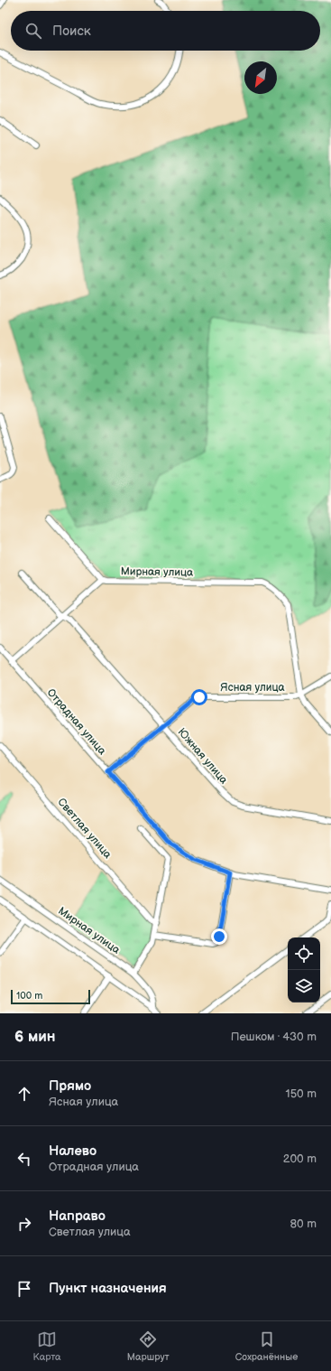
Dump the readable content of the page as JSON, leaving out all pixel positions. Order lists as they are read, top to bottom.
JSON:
{
  "streets": {
    "street": [
      "Мирная улица",
      "Ясная улица",
      "Отрадная улица",
      "Южная улица",
      "Светлая улица"
    ]
  },
  "crossings": [
    ["Мирная улица", "Ясная улица"],
    ["Ясная улица", "Отрадная улица"],
    ["Ясная улица", "Южная улица"]
  ],
  "scale_bar": "100 m",
  "north": "bottom left",
  "page": {
    "search": "Поиск",
    "scale": "100 m",
    "heading": ["6 мин", "Пешком · 430 m"],
    "list": [
      ["Прямо", "Ясная улица", "150 m"],
      ["Налево", "Отрадная улица", "200 m"],
      ["Направо", "Светлая улица", "80 m"],
      "Пункт назначения"
    ],
    "nav": ["Карта", "Маршрут", "Сохранённые"]
  }
}
